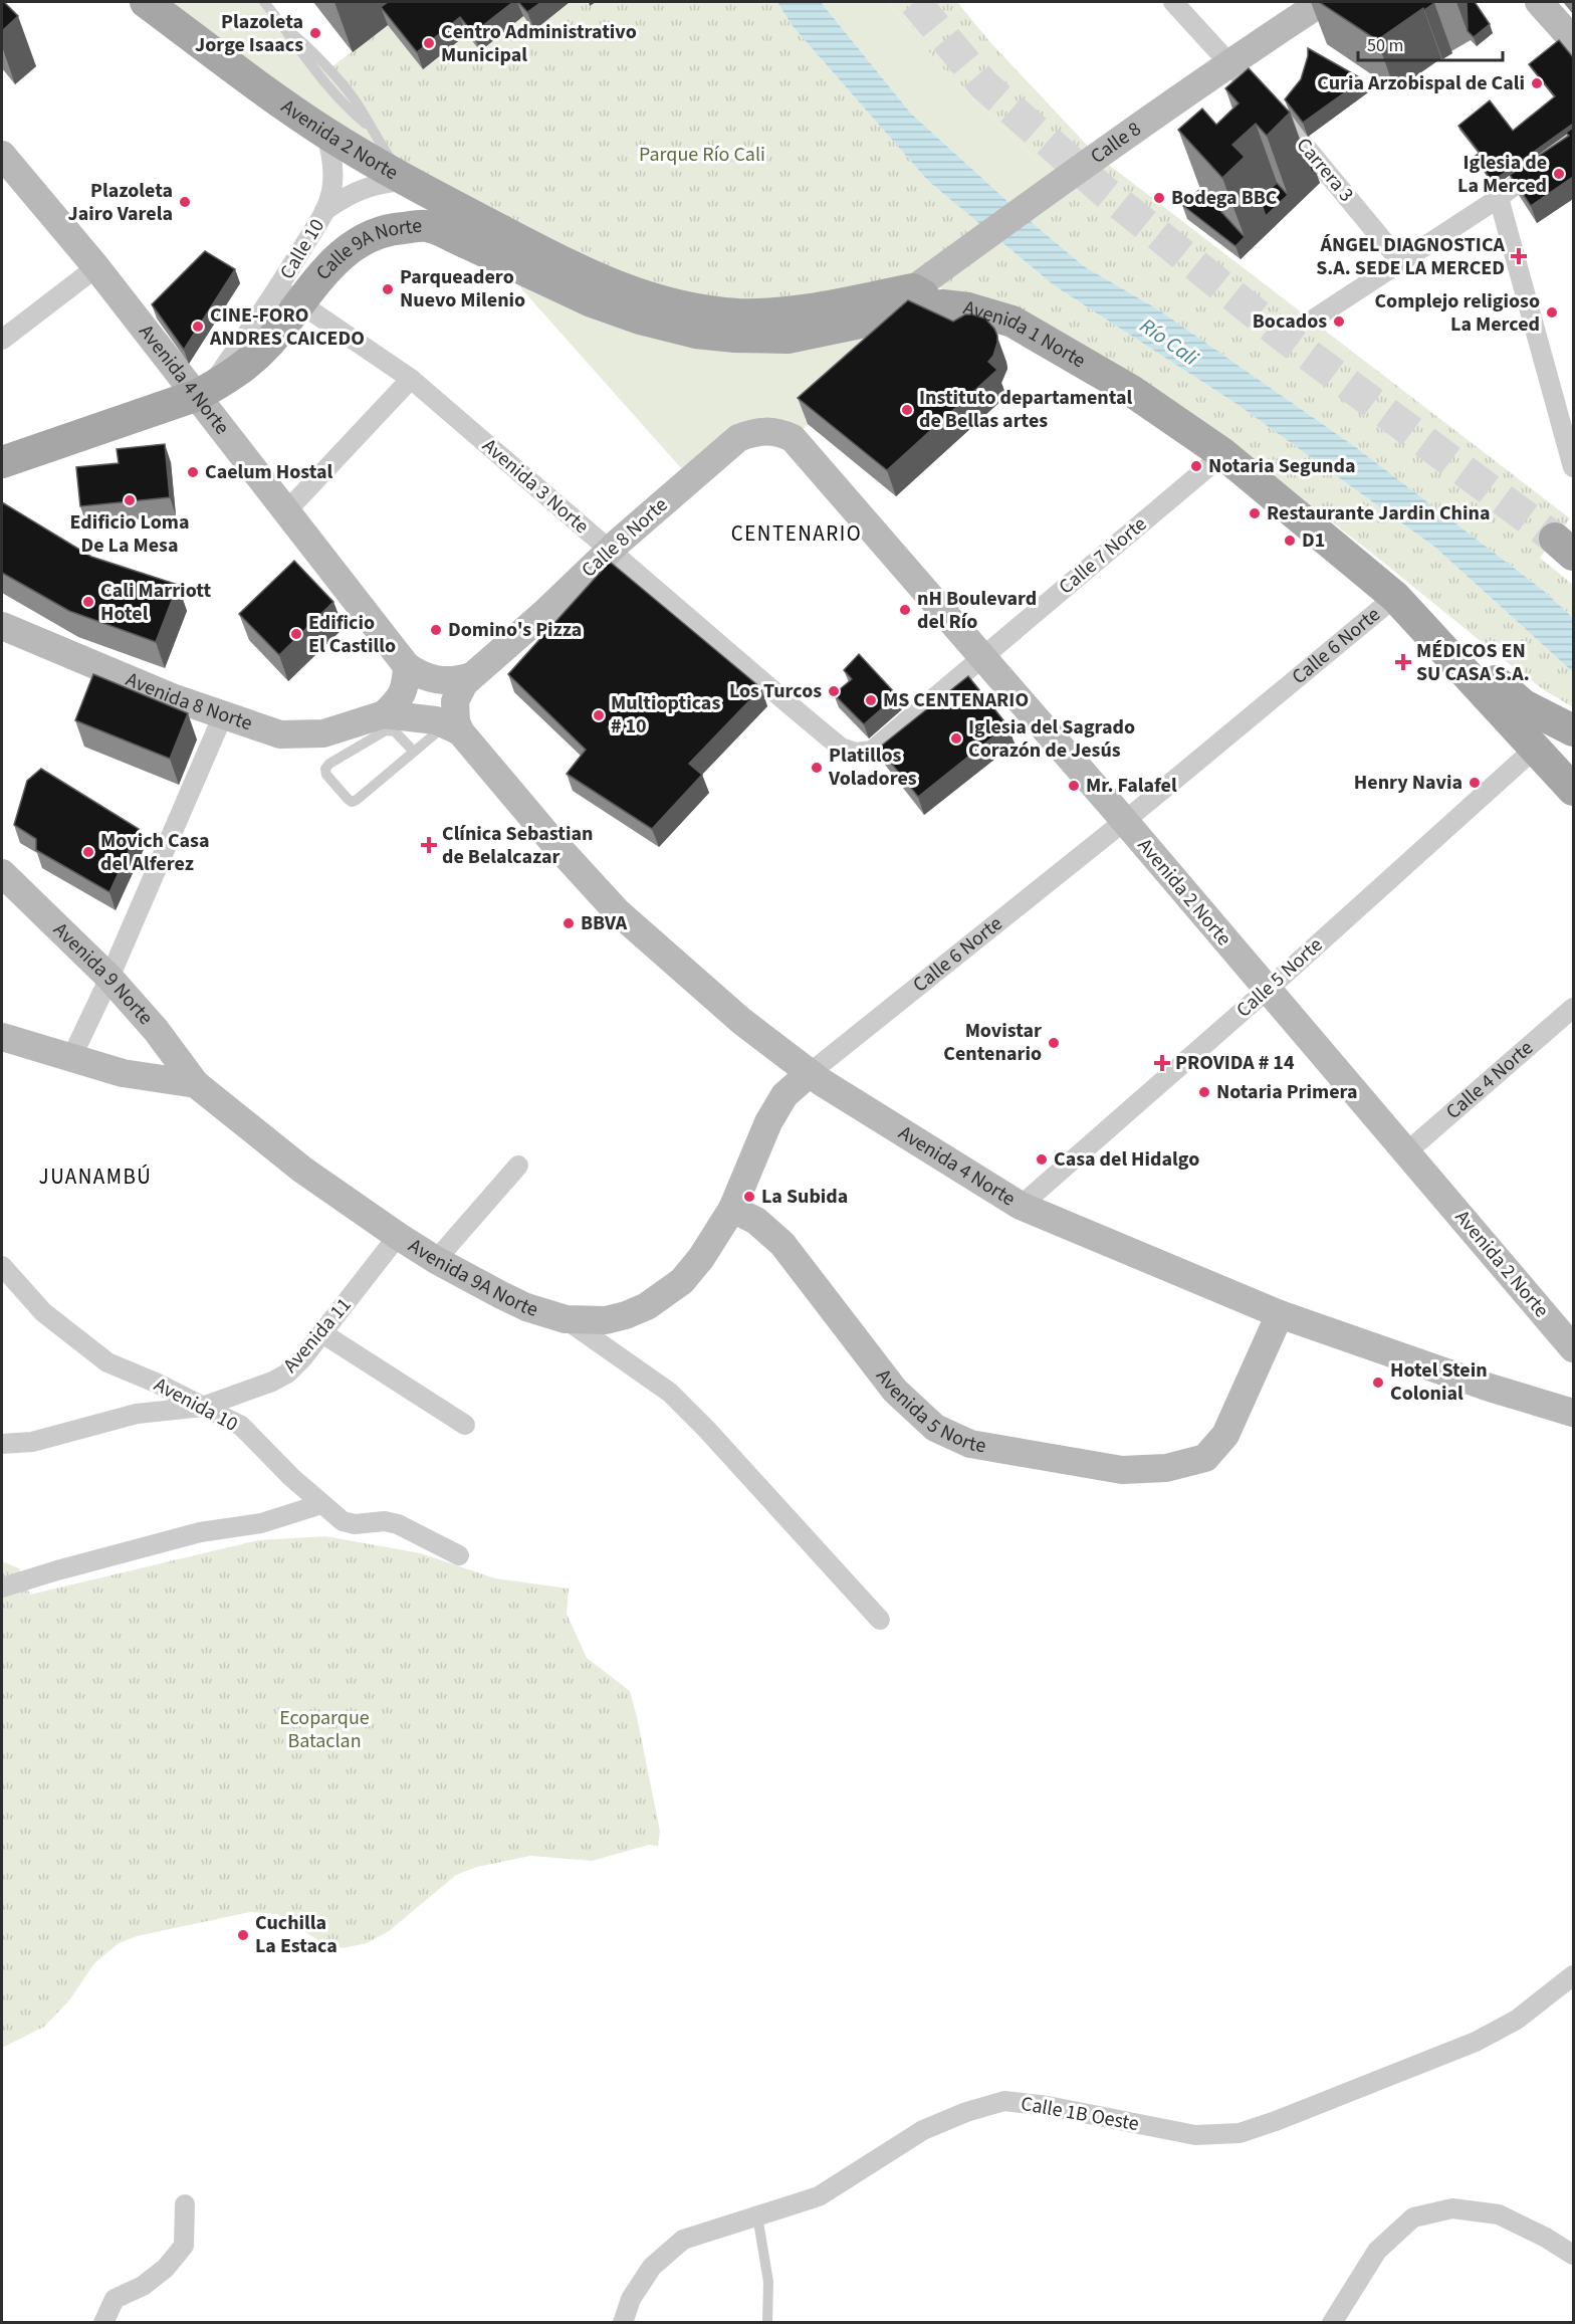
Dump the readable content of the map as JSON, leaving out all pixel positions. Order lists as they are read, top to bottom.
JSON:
{
  "streets": {
    "main road": [
      "Avenida 2 Norte",
      "Calle 8",
      "Calle 9A Norte",
      "Avenida 1 Norte",
      "Avenida 4 Norte",
      "Calle 8 Norte",
      "Calle 6 Norte",
      "Avenida 8 Norte",
      "Avenida 9 Norte",
      "Avenida 9A Norte",
      "Avenida 5 Norte"
    ],
    "street": [
      "Carrera 3",
      "Calle 10",
      "Avenida 3 Norte",
      "Calle 7 Norte",
      "Calle 5 Norte",
      "Calle 4 Norte",
      "Avenida 11",
      "Avenida 10",
      "Calle 1B Oeste"
    ]
  },
  "crossings": [
    ["Avenida 2 Norte", "Calle 10"],
    ["Avenida 2 Norte", "Calle 8 Norte"],
    ["Avenida 2 Norte", "Calle 7 Norte"],
    ["Avenida 2 Norte", "Calle 6 Norte"],
    ["Avenida 2 Norte", "Calle 5 Norte"],
    ["Avenida 2 Norte", "Calle 4 Norte"],
    ["Calle 8", "Carrera 3"],
    ["Calle 10", "Avenida 4 Norte"],
    ["Calle 10", "Avenida 3 Norte"],
    ["Calle 9A Norte", "Avenida 1 Norte"],
    ["Avenida 1 Norte", "Calle 7 Norte"],
    ["Avenida 1 Norte", "Calle 6 Norte"],
    ["Avenida 1 Norte", "Calle 5 Norte"],
    ["Avenida 4 Norte", "Calle 8 Norte"],
    ["Avenida 4 Norte", "Calle 6 Norte"],
    ["Avenida 4 Norte", "Avenida 8 Norte"],
    ["Avenida 4 Norte", "Calle 5 Norte"],
    ["Avenida 4 Norte", "Avenida 5 Norte"],
    ["Avenida 3 Norte", "Calle 8 Norte"],
    ["Avenida 3 Norte", "Calle 7 Norte"],
    ["Calle 8 Norte", "Avenida 8 Norte"],
    ["Calle 6 Norte", "Avenida 9A Norte"],
    ["Calle 6 Norte", "Avenida 5 Norte"],
    ["Avenida 9 Norte", "Avenida 9A Norte"],
    ["Avenida 9A Norte", "Avenida 11"],
    ["Avenida 11", "Avenida 10"]
  ],
  "districts": ["CENTENARIO", "JUANAMBÚ"],
  "water": ["Río Cali"],
  "parks": ["Parque Río Cali", "Ecoparque Bataclan"],
  "places": {
    "other": [
      "Plazoleta Jorge Isaacs",
      "Centro Administrativo Municipal",
      "Curia Arzobispal de Cali",
      "Iglesia de La Merced",
      "Bodega BBC",
      "Plazoleta Jairo Varela",
      "Parqueadero Nuevo Milenio",
      "Complejo religioso La Merced",
      "Bocados",
      "CINE-FORO ANDRES CAICEDO",
      "Instituto departamental de Bellas artes",
      "Notaria Segunda",
      "Caelum Hostal",
      "Edificio Loma De La Mesa",
      "Restaurante Jardin China",
      "D1",
      "Cali Marriott Hotel",
      "nH Boulevard del Río",
      "Domino's Pizza",
      "Edificio El Castillo",
      "Los Turcos",
      "MS CENTENARIO",
      "Multiopticas # 10",
      "Iglesia del Sagrado Corazón de Jesús",
      "Platillos Voladores",
      "Henry Navia",
      "Mr. Falafel",
      "Movich Casa del Alferez",
      "BBVA",
      "Movistar Centenario",
      "Notaria Primera",
      "Casa del Hidalgo",
      "La Subida",
      "Hotel Stein Colonial",
      "Cuchilla La Estaca"
    ],
    "health": [
      "ÁNGEL DIAGNOSTICA S.A. SEDE LA MERCED",
      "MÉDICOS EN SU CASA S.A.",
      "Clínica Sebastian de Belalcazar",
      "PROVIDA # 14"
    ]
  },
  "scale_bar": "50 m"
}
